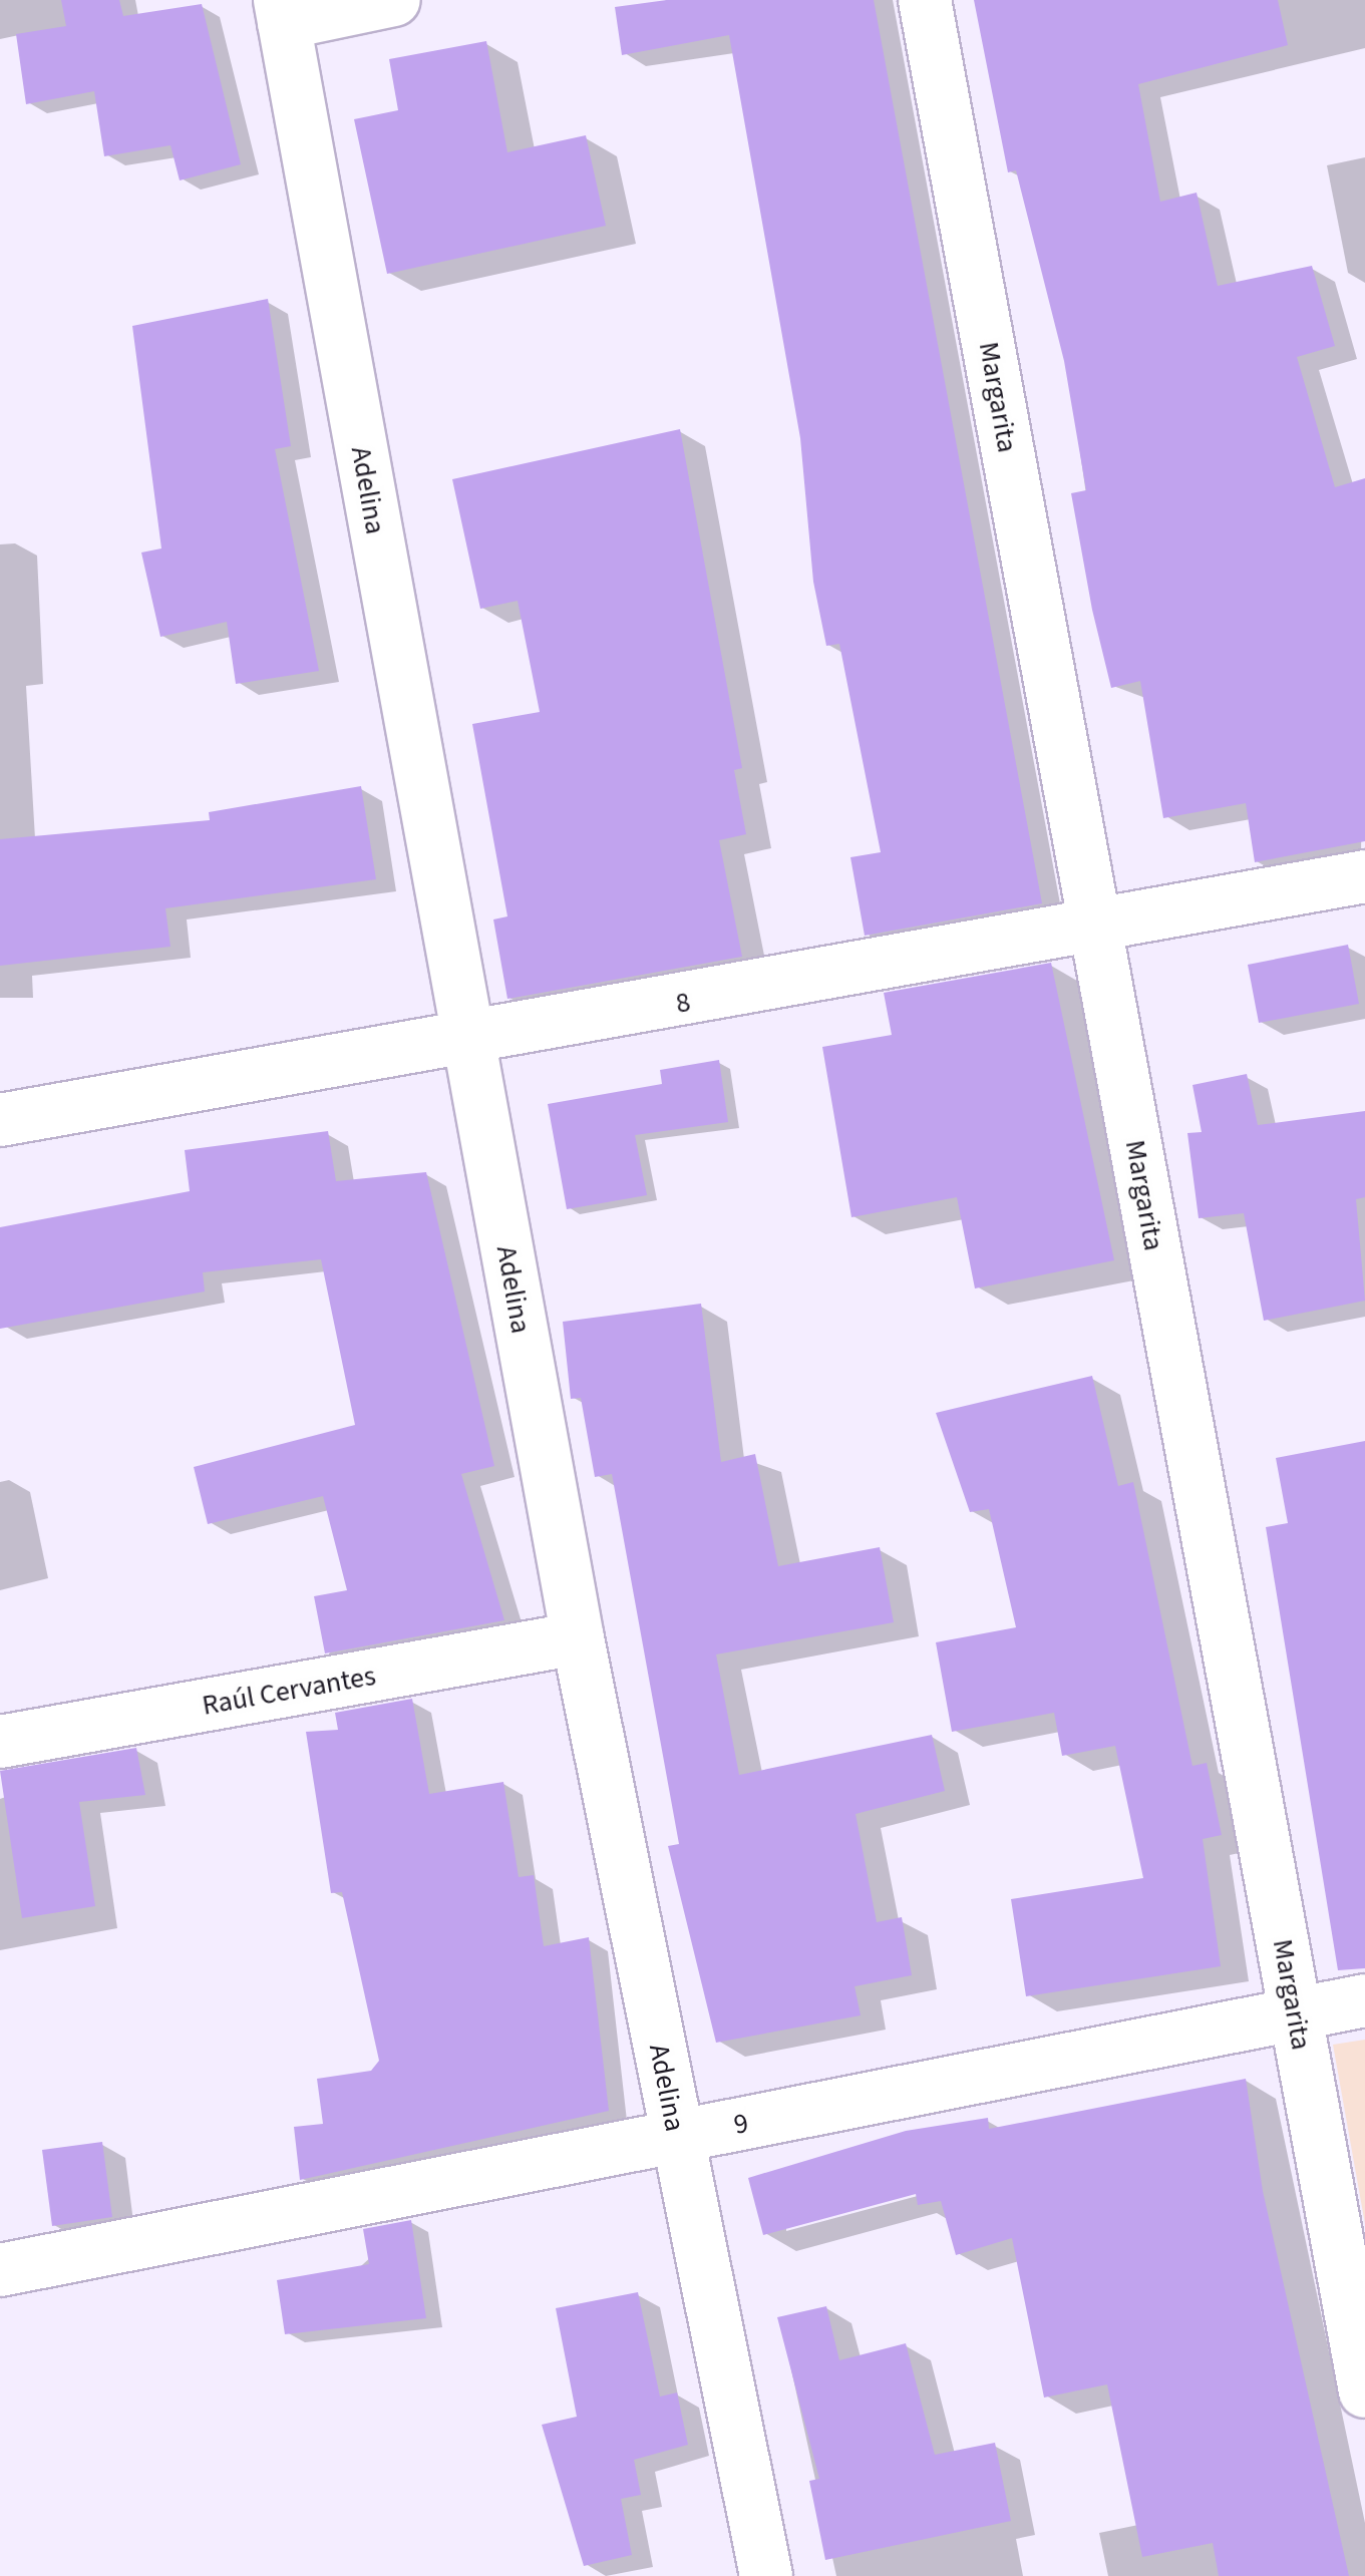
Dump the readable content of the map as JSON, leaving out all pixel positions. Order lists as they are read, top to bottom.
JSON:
{
  "streets": {
    "street": [
      "Margarita",
      "Adelina",
      "8",
      "Raúl Cervantes",
      "9"
    ]
  },
  "crossings": [
    ["Margarita", "8"],
    ["Margarita", "9"],
    ["Adelina", "8"],
    ["Adelina", "Raúl Cervantes"],
    ["Adelina", "9"]
  ]
}
